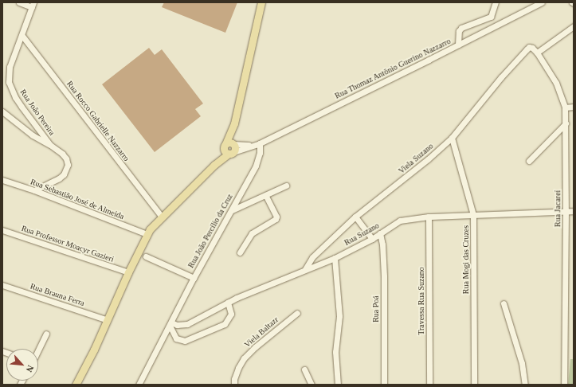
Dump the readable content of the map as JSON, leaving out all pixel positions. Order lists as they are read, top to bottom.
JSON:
{
  "streets": {
    "street": [
      "Rua Thomaz Antônio Guerino Nazzarro",
      "Rua João Pereira",
      "Rua Rocco Gabrielle Nazzarro",
      "Viela Suzano",
      "Rua Sebastião José de Almeida",
      "Rua Jacareí",
      "Rua João Percílio da Cruz",
      "Rua Suzano",
      "Rua Professor Moacyr Gazieri",
      "Rua Mogi das Cruzes",
      "Rua Brauna Ferra",
      "Travessa Rua Suzano",
      "Rua Poá",
      "Viela Baltazr"
    ]
  },
  "crossings": [
    ["Rua Thomaz Antônio Guerino Nazzarro", "Rua João Percílio da Cruz"],
    ["Rua João Pereira", "Rua Rocco Gabrielle Nazzarro"],
    ["Rua João Pereira", "Rua Sebastião José de Almeida"],
    ["Viela Suzano", "Rua Jacareí"],
    ["Viela Suzano", "Rua Suzano"],
    ["Viela Suzano", "Rua Mogi das Cruzes"],
    ["Rua Jacareí", "Rua Suzano"],
    ["Rua João Percílio da Cruz", "Rua Suzano"],
    ["Rua Suzano", "Rua Mogi das Cruzes"],
    ["Rua Suzano", "Travessa Rua Suzano"],
    ["Rua Suzano", "Rua Poá"]
  ],
  "north": "bottom right"
}
